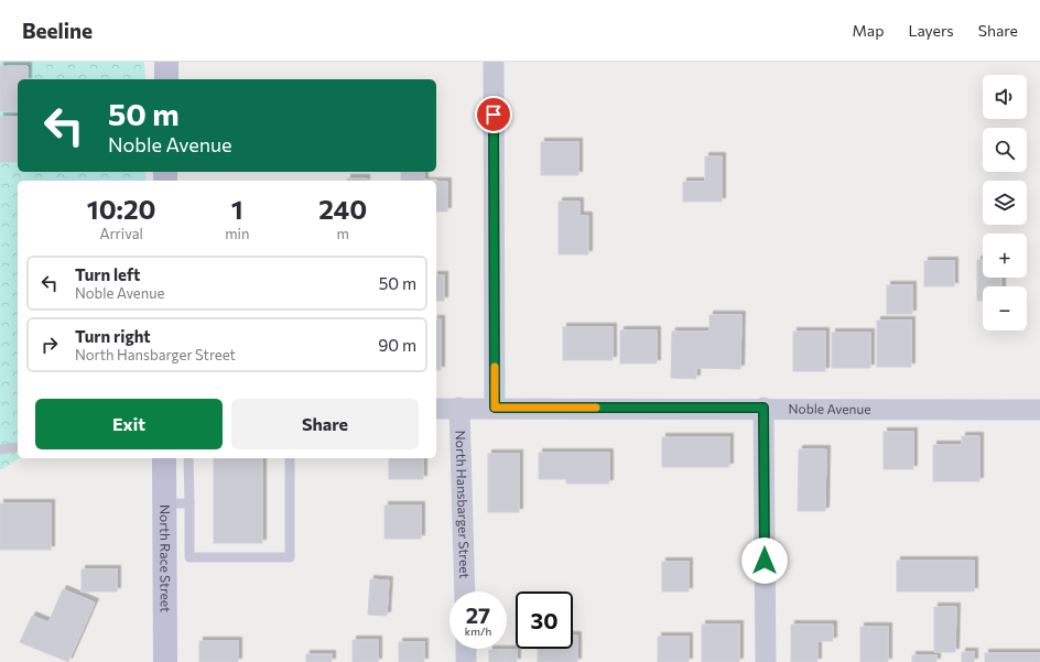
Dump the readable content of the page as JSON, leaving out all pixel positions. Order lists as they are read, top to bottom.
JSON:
{
  "streets": {
    "main road": ["North Race Street"],
    "street": ["Noble Avenue", "North Hansbarger Street"]
  },
  "crossings": [
    ["Noble Avenue", "North Hansbarger Street"]
  ],
  "page": {
    "header": "Beeline",
    "nav": ["Map", "Layers", "Share"],
    "map_buttons": ["+", "−"],
    "turn": ["50 m", "Noble Avenue"],
    "eta": [
      "10:20",
      "Arrival",
      "1",
      "min",
      "240",
      "m"
    ],
    "list": [
      {
        "name": "Turn left",
        "note": "Noble Avenue",
        "value": "50 m"
      },
      {
        "name": "Turn right",
        "note": "North Hansbarger Street",
        "value": "90 m"
      }
    ],
    "buttons": ["Exit", "Share"],
    "speed": "27 km/h",
    "limit": "30"
  }
}
